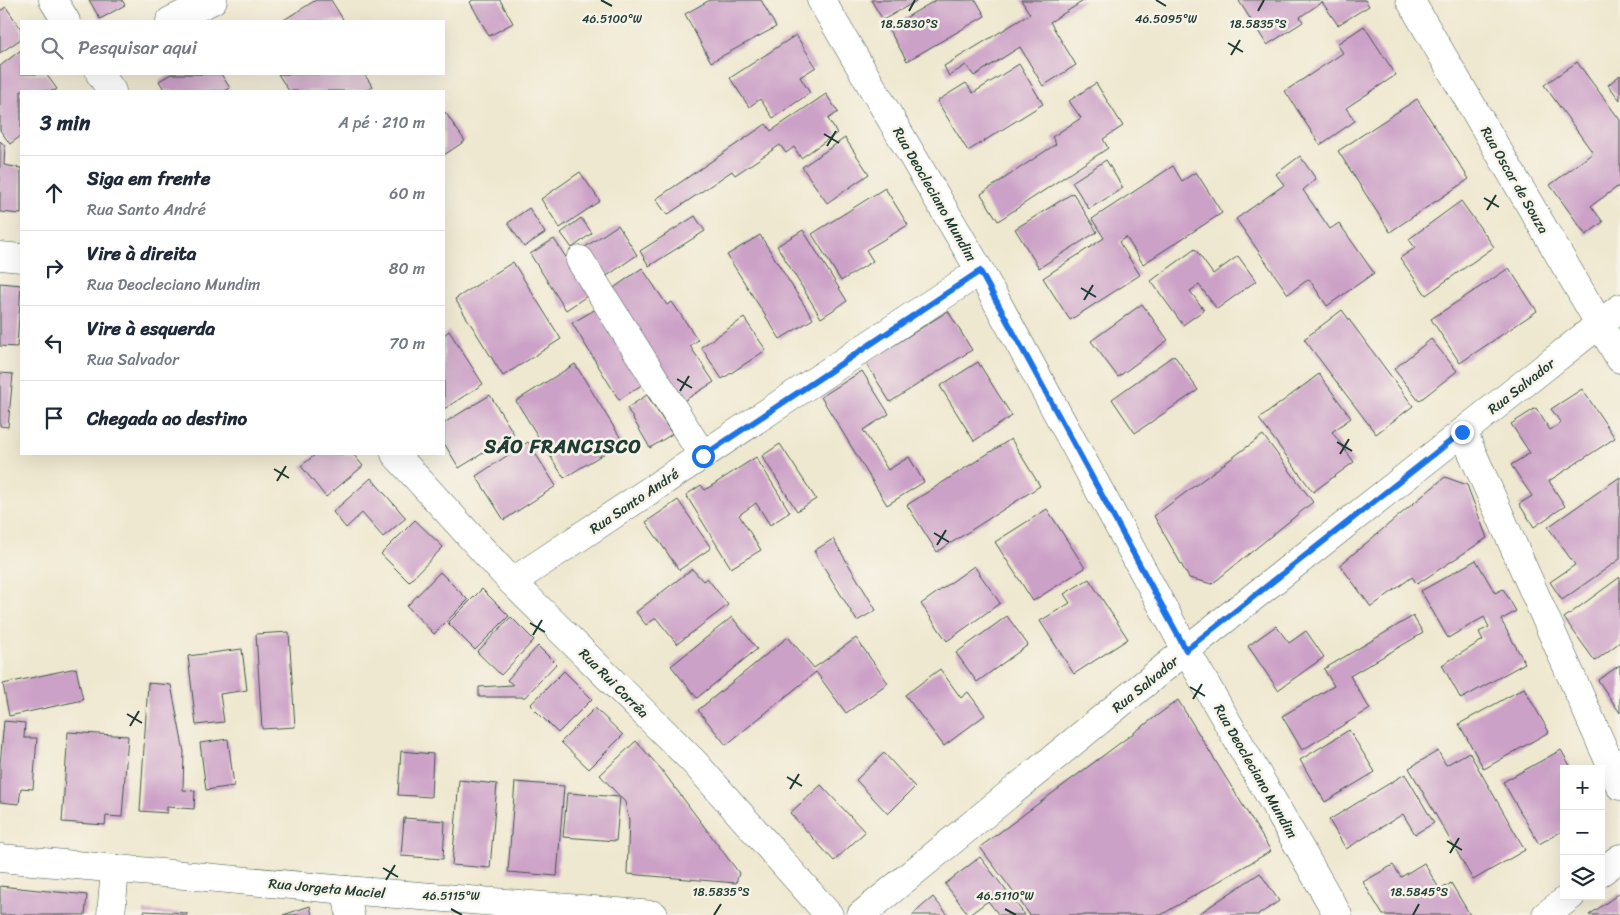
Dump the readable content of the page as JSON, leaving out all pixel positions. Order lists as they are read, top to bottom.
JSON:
{
  "streets": {
    "street": [
      "Rua Oscar de Souza",
      "Rua Deocleciano Mundim",
      "Rua Salvador",
      "Rua Santo André",
      "Rua Rui Corrêa",
      "Rua Jorgeta Maciel"
    ]
  },
  "crossings": [
    ["Rua Oscar de Souza", "Rua Salvador"],
    ["Rua Deocleciano Mundim", "Rua Salvador"],
    ["Rua Deocleciano Mundim", "Rua Santo André"],
    ["Rua Santo André", "Rua Rui Corrêa"]
  ],
  "districts": ["SÃO FRANCISCO"],
  "page": {
    "search": "Pesquisar aqui",
    "heading": ["3 min", "A pé · 210 m"],
    "list": [
      ["Siga em frente", "Rua Santo André", "60 m"],
      ["Vire à direita", "Rua Deocleciano Mundim", "80 m"],
      ["Vire à esquerda", "Rua Salvador", "70 m"],
      "Chegada ao destino"
    ],
    "map_buttons": ["+", "−"]
  },
  "coordinates": [
    "46.5095°W",
    "46.5100°W",
    "18.5830°S",
    "18.5835°S",
    "18.5845°S",
    "46.5115°W",
    "46.5110°W"
  ]
}
